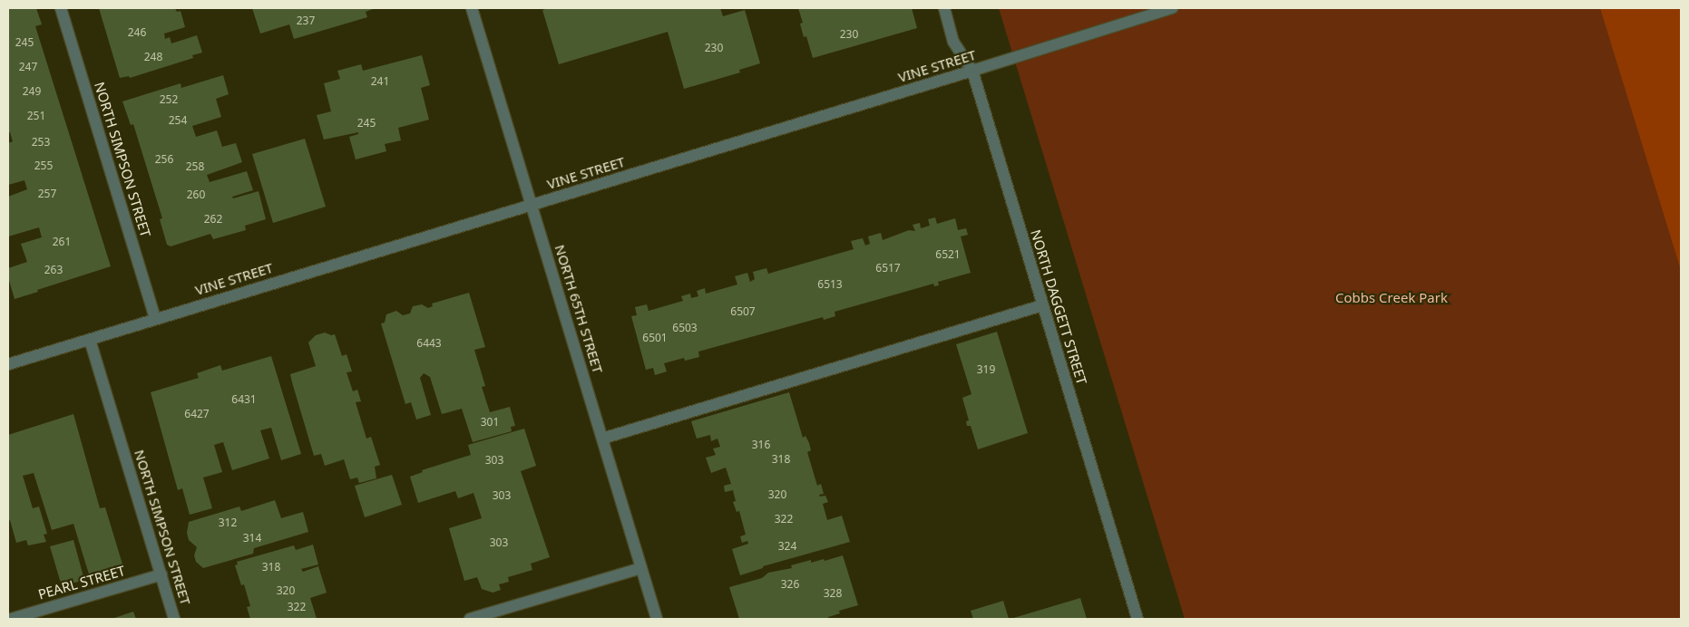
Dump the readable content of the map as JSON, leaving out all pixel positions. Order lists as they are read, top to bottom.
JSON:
{
  "streets": {
    "street": [
      "VINE STREET",
      "NORTH SIMPSON STREET",
      "NORTH DAGGETT STREET",
      "NORTH 65TH STREET",
      "PEARL STREET"
    ]
  },
  "crossings": [
    ["VINE STREET", "NORTH SIMPSON STREET"],
    ["VINE STREET", "NORTH DAGGETT STREET"],
    ["VINE STREET", "NORTH 65TH STREET"],
    ["NORTH SIMPSON STREET", "PEARL STREET"]
  ],
  "parks": ["Cobbs Creek Park"],
  "house_numbers": [
    "237",
    "246",
    "230",
    "245",
    "230",
    "248",
    "247",
    "241",
    "249",
    "252",
    "251",
    "254",
    "245",
    "253",
    "256",
    "255",
    "258",
    "257",
    "260",
    "262",
    "261",
    "6521",
    "6517",
    "263",
    "6513",
    "6507",
    "6503",
    "6501",
    "6443",
    "319",
    "6431",
    "6427",
    "301",
    "316",
    "318",
    "303",
    "320",
    "303",
    "322",
    "312",
    "314",
    "303",
    "324",
    "318",
    "326",
    "320",
    "328",
    "322"
  ]
}
